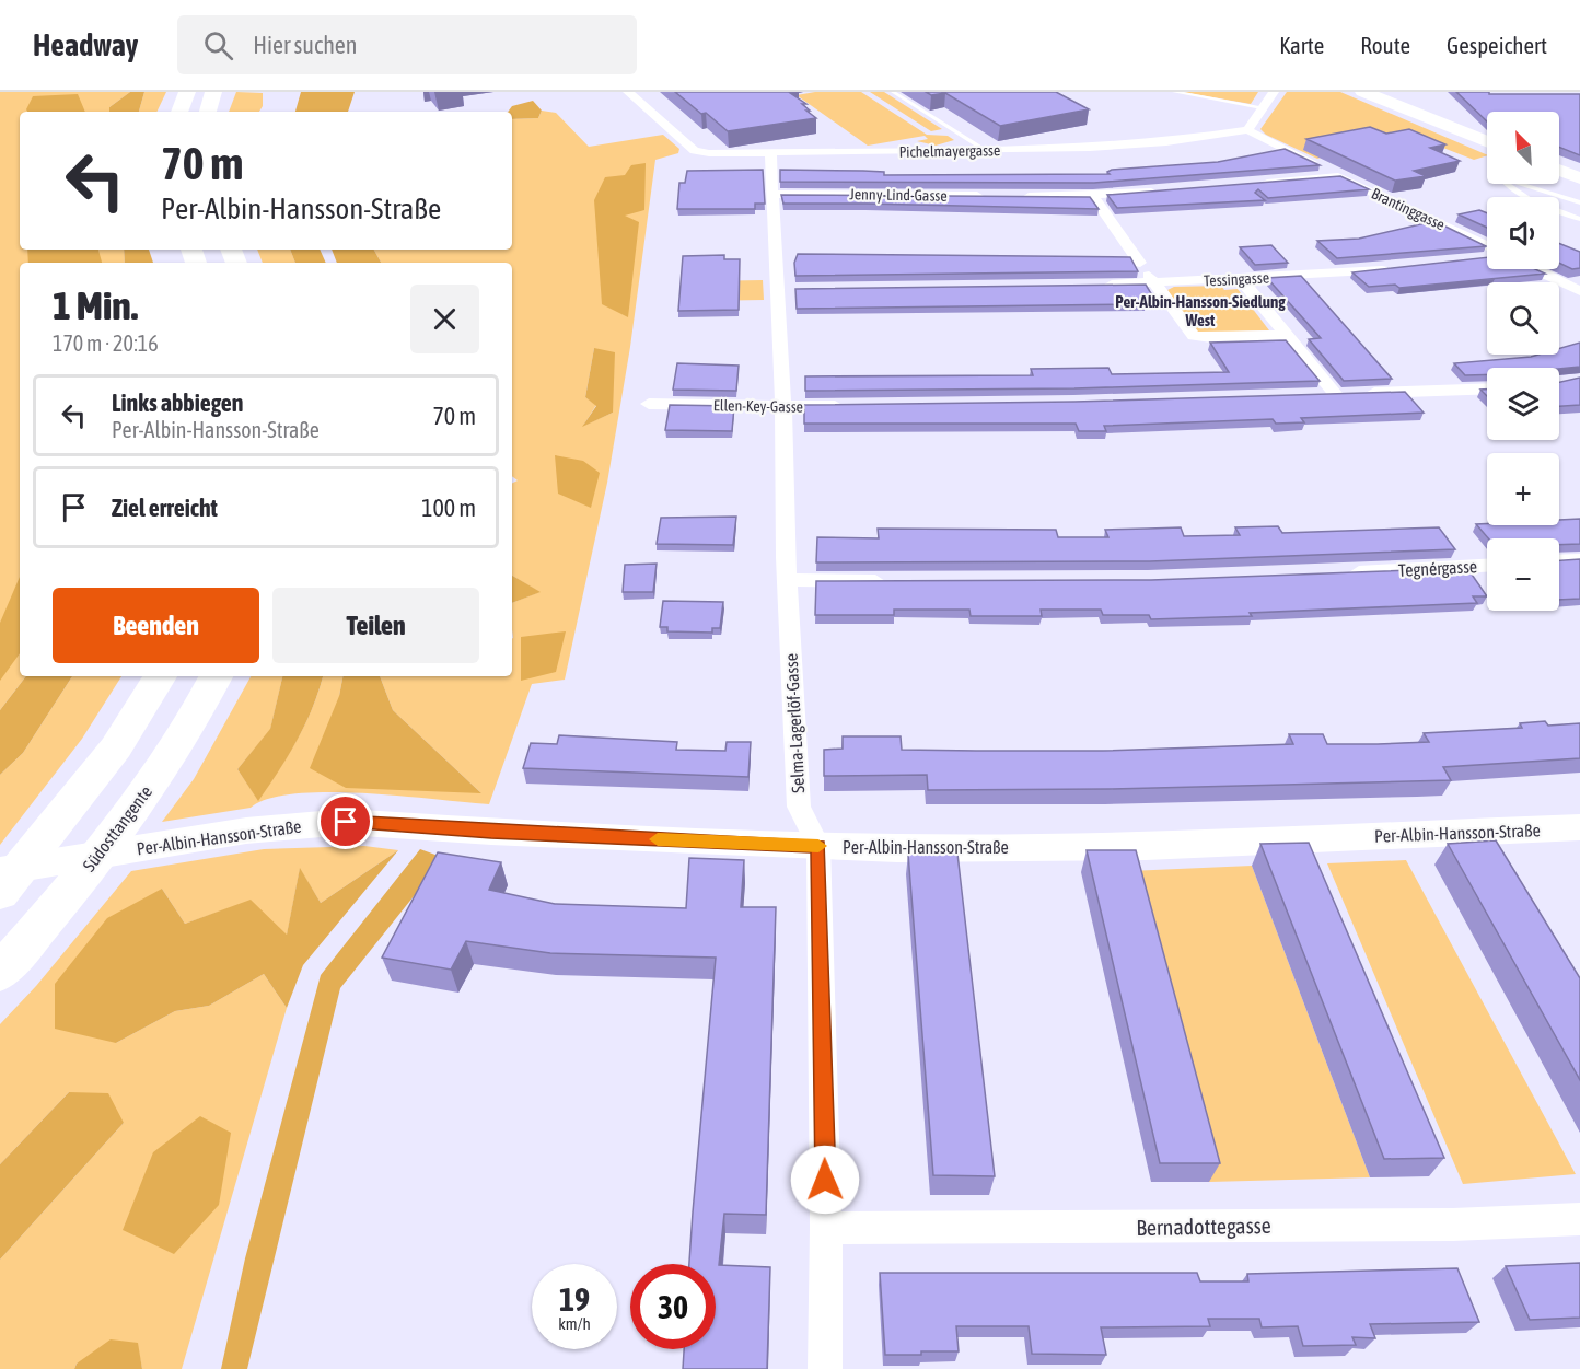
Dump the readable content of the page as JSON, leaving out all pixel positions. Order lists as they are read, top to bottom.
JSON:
{
  "streets": {
    "main road": ["Südosttangente"],
    "street": [
      "Pichelmayergasse",
      "Jenny-Lind-Gasse",
      "Brantinggasse",
      "Tessingasse",
      "Ellen-Key-Gasse",
      "Tegnérgasse",
      "Selma-Lagerlöf-Gasse",
      "Per-Albin-Hansson-Straße",
      "Bernadottegasse"
    ]
  },
  "crossings": [
    ["Pichelmayergasse", "Brantinggasse"],
    ["Pichelmayergasse", "Selma-Lagerlöf-Gasse"],
    ["Jenny-Lind-Gasse", "Selma-Lagerlöf-Gasse"],
    ["Ellen-Key-Gasse", "Selma-Lagerlöf-Gasse"],
    ["Selma-Lagerlöf-Gasse", "Per-Albin-Hansson-Straße"],
    ["Selma-Lagerlöf-Gasse", "Bernadottegasse"]
  ],
  "districts": ["Per-Albin-Hansson-Siedlung West"],
  "north": "top left",
  "page": {
    "header": "Headway",
    "search": "Hier suchen",
    "nav": ["Karte", "Route", "Gespeichert"],
    "map_buttons": ["+", "−"],
    "turn": ["70 m", "Per-Albin-Hansson-Straße"],
    "heading": ["1 Min.", "170 m · 20:16"],
    "list": [
      {
        "name": "Links abbiegen",
        "note": "Per-Albin-Hansson-Straße",
        "value": "70 m"
      },
      {
        "name": "Ziel erreicht",
        "value": "100 m"
      }
    ],
    "buttons": ["Beenden", "Teilen"],
    "speed": "19 km/h",
    "limit": "30"
  }
}
